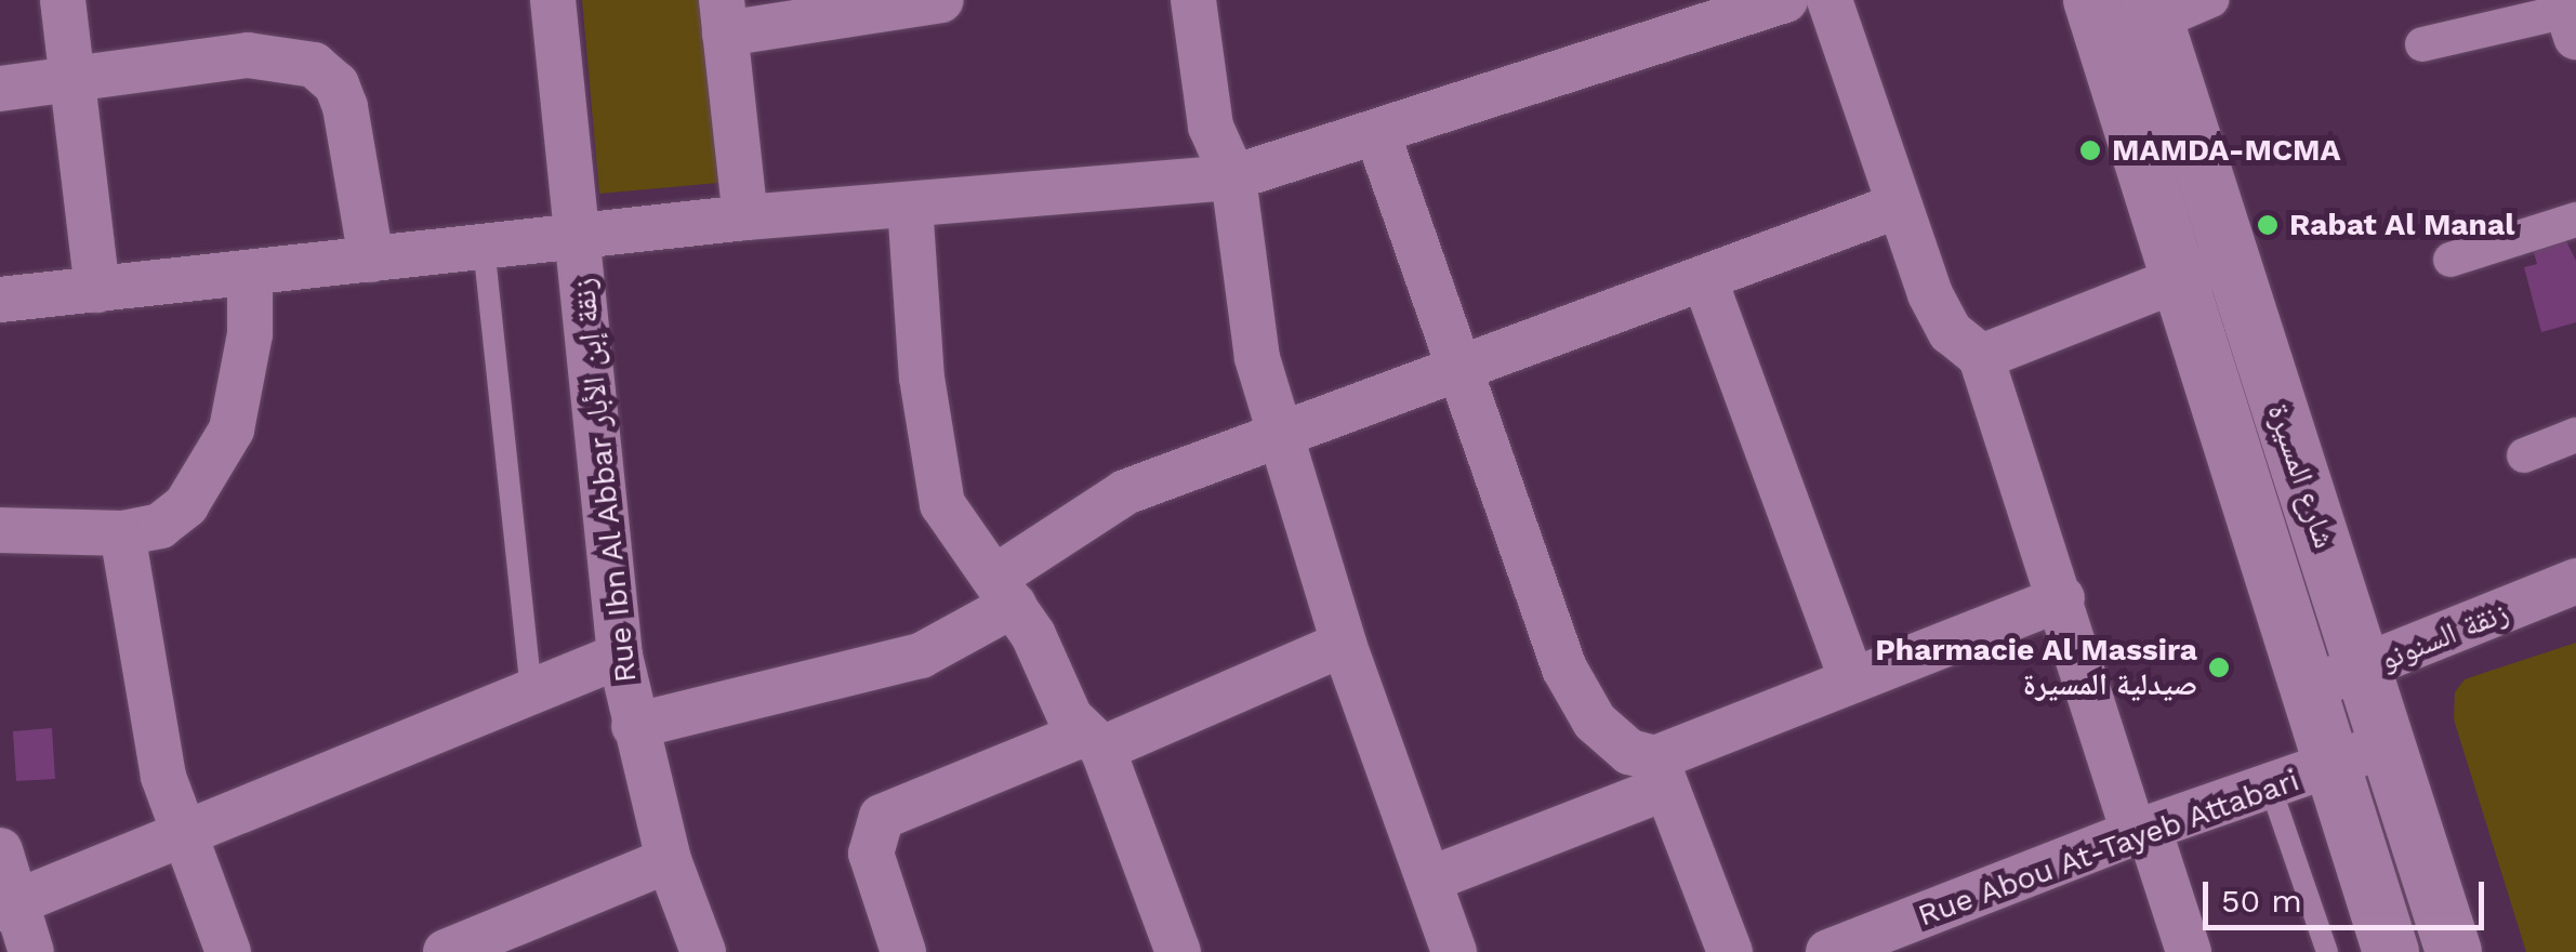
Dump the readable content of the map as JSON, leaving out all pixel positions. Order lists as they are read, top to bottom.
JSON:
{
  "streets": {
    "street": [
      "شارع المسيرة",
      "Rue Ibn Al Abbar زنقة إبن الأبار",
      "زنقة السنونو",
      "Rue Abou At-Tayeb Attabari"
    ]
  },
  "crossings": [
    ["شارع المسيرة", "زنقة السنونو"],
    ["شارع المسيرة", "Rue Abou At-Tayeb Attabari"]
  ],
  "places": ["MAMDA-MCMA", "Rabat Al Manal", "Pharmacie Al Massira صيدلية المسيرة"],
  "scale_bar": "50 m"
}
